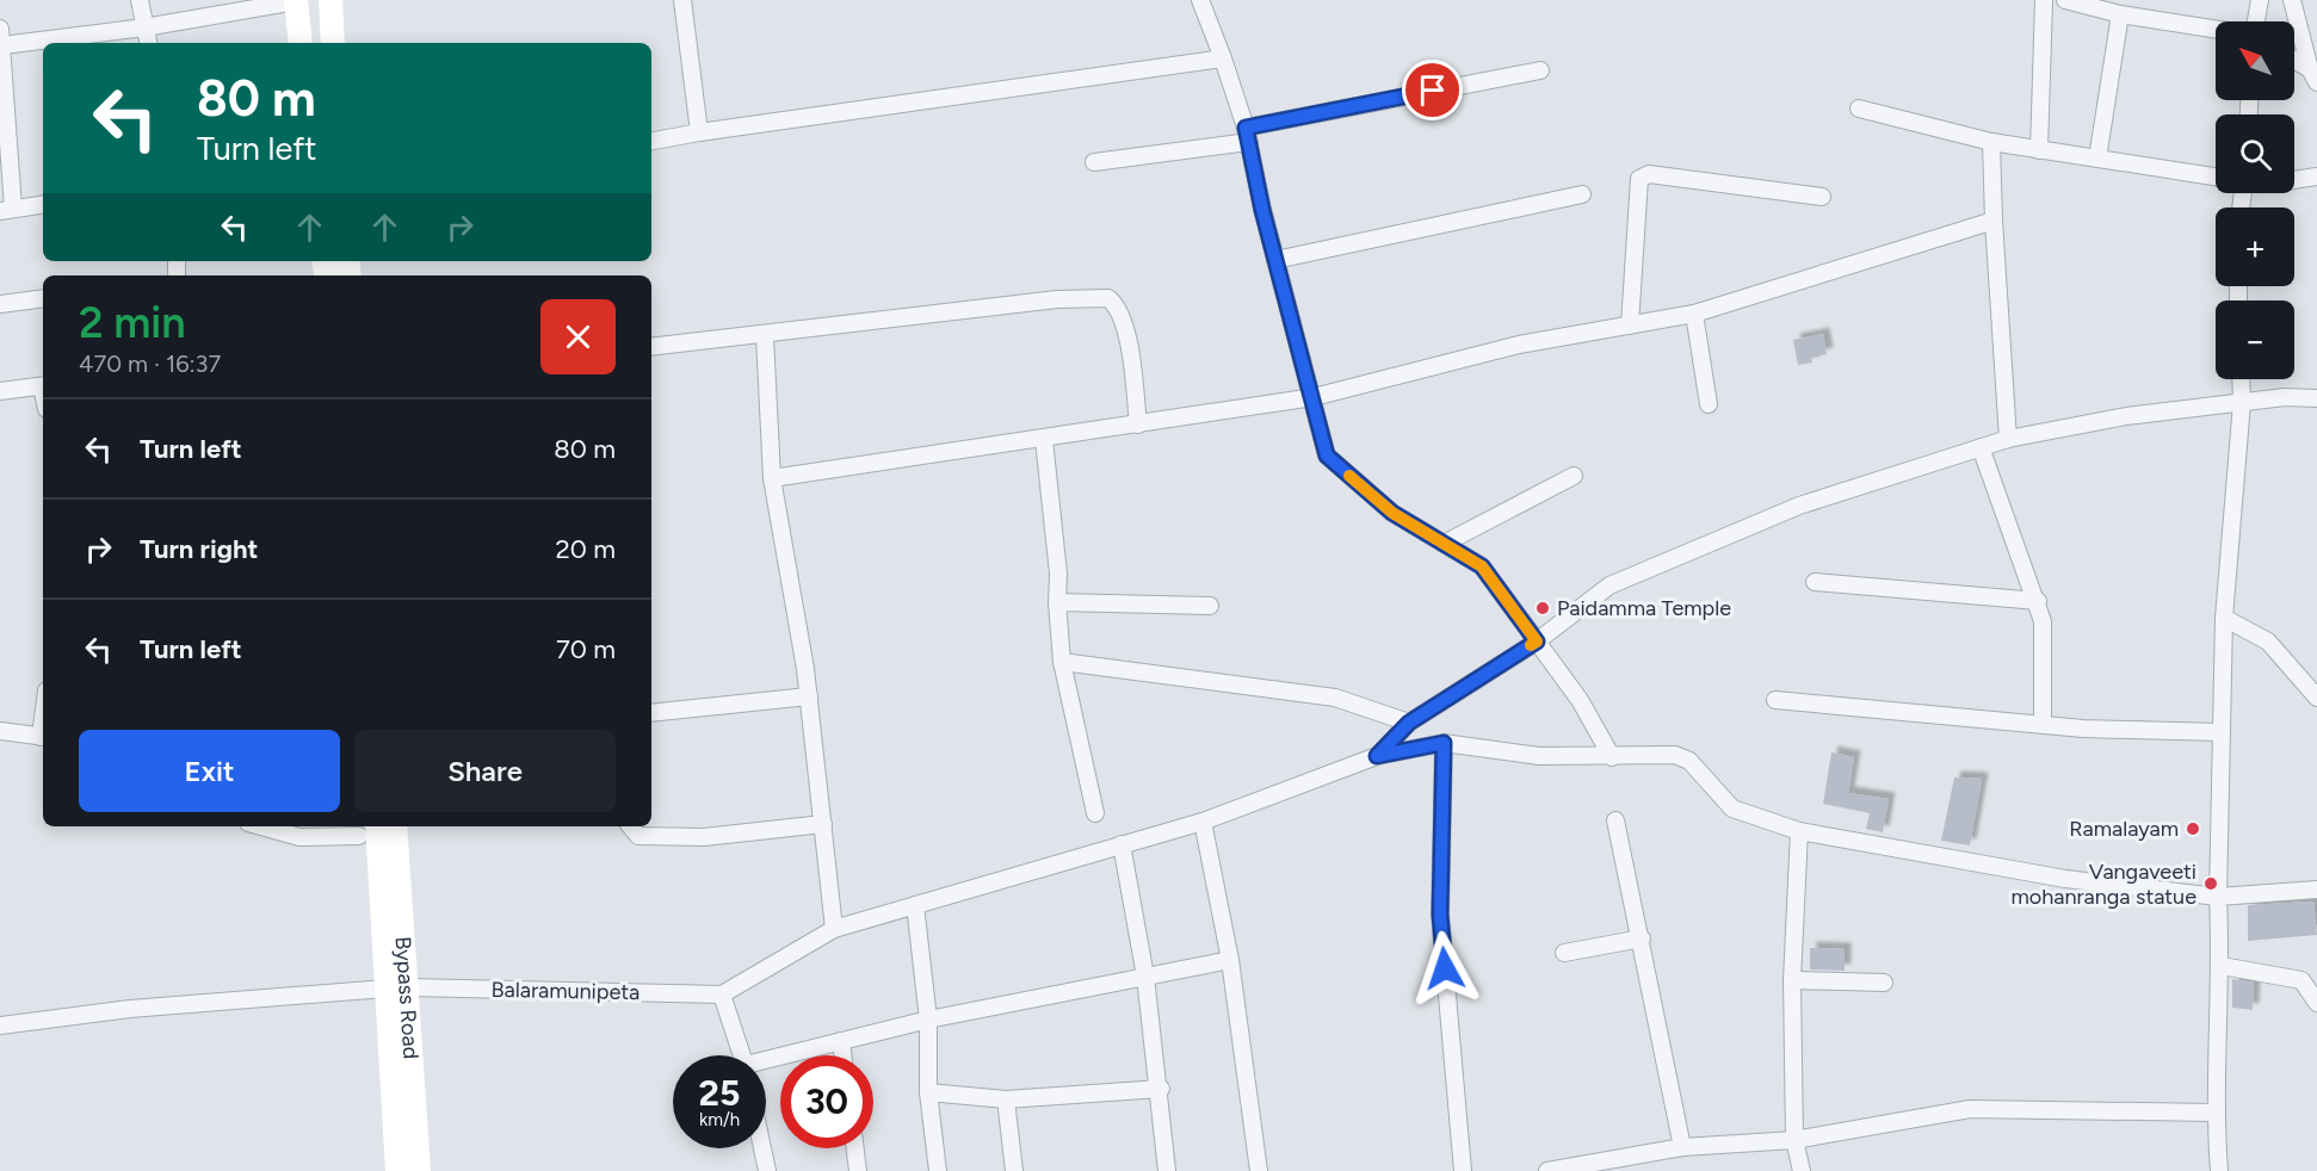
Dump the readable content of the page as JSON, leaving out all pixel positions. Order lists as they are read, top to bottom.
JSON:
{
  "streets": {
    "main road": ["Bypass Road"],
    "street": ["Balaramunipeta"]
  },
  "crossings": [
    ["Balaramunipeta", "Bypass Road"]
  ],
  "places": ["Paidamma Temple", "Ramalayam", "Vangaveeti mohanranga statue"],
  "north": "top left",
  "page": {
    "map_buttons": ["+", "−"],
    "turn": ["80 m", "Turn left"],
    "heading": ["2 min", "470 m · 16:37"],
    "list": [
      {
        "name": "Turn left",
        "value": "80 m"
      },
      {
        "name": "Turn right",
        "value": "20 m"
      },
      {
        "name": "Turn left",
        "value": "70 m"
      }
    ],
    "buttons": ["Exit", "Share"],
    "speed": "25 km/h",
    "limit": "30"
  }
}
